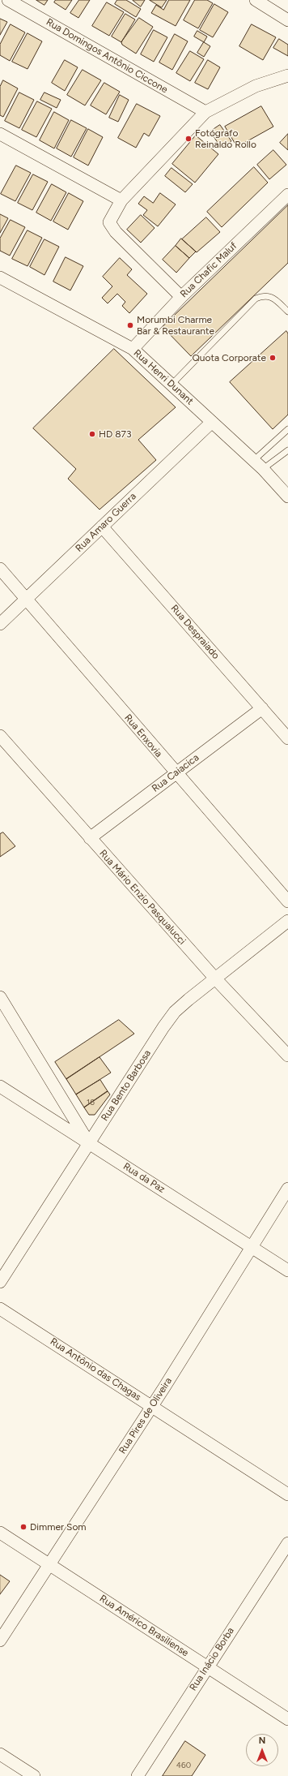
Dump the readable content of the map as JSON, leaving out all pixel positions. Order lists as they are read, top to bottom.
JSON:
{
  "streets": {
    "street": [
      "Rua Domingos Antônio Ciccone",
      "Rua Chafic Maluf",
      "Rua Henri Dunant",
      "Rua Amaro Guerra",
      "Rua Despraiado",
      "Rua Enxovia",
      "Rua Caiacica",
      "Rua Mário Enzio Pasqualucci",
      "Rua Bento Barbosa",
      "Rua da Paz",
      "Rua Antônio das Chagas",
      "Rua Pires de Oliveira",
      "Rua Américo Brasiliense",
      "Rua Inácio Borba"
    ]
  },
  "crossings": [
    ["Rua Chafic Maluf", "Rua Henri Dunant"],
    ["Rua Henri Dunant", "Rua Amaro Guerra"],
    ["Rua Amaro Guerra", "Rua Despraiado"],
    ["Rua Amaro Guerra", "Rua Enxovia"],
    ["Rua Despraiado", "Rua Caiacica"],
    ["Rua Enxovia", "Rua Caiacica"],
    ["Rua Caiacica", "Rua Mário Enzio Pasqualucci"],
    ["Rua Mário Enzio Pasqualucci", "Rua Bento Barbosa"],
    ["Rua Bento Barbosa", "Rua da Paz"],
    ["Rua da Paz", "Rua Pires de Oliveira"],
    ["Rua Antônio das Chagas", "Rua Pires de Oliveira"],
    ["Rua Pires de Oliveira", "Rua Américo Brasiliense"],
    ["Rua Américo Brasiliense", "Rua Inácio Borba"]
  ],
  "places": [
    "Fotógrafo Reinaldo Rollo",
    "Morumbi Charme Bar & Restaurante",
    "Quota Corporate",
    "HD 873",
    "Dimmer Som"
  ],
  "house_numbers": ["16", "460"],
  "north": "top"
}
